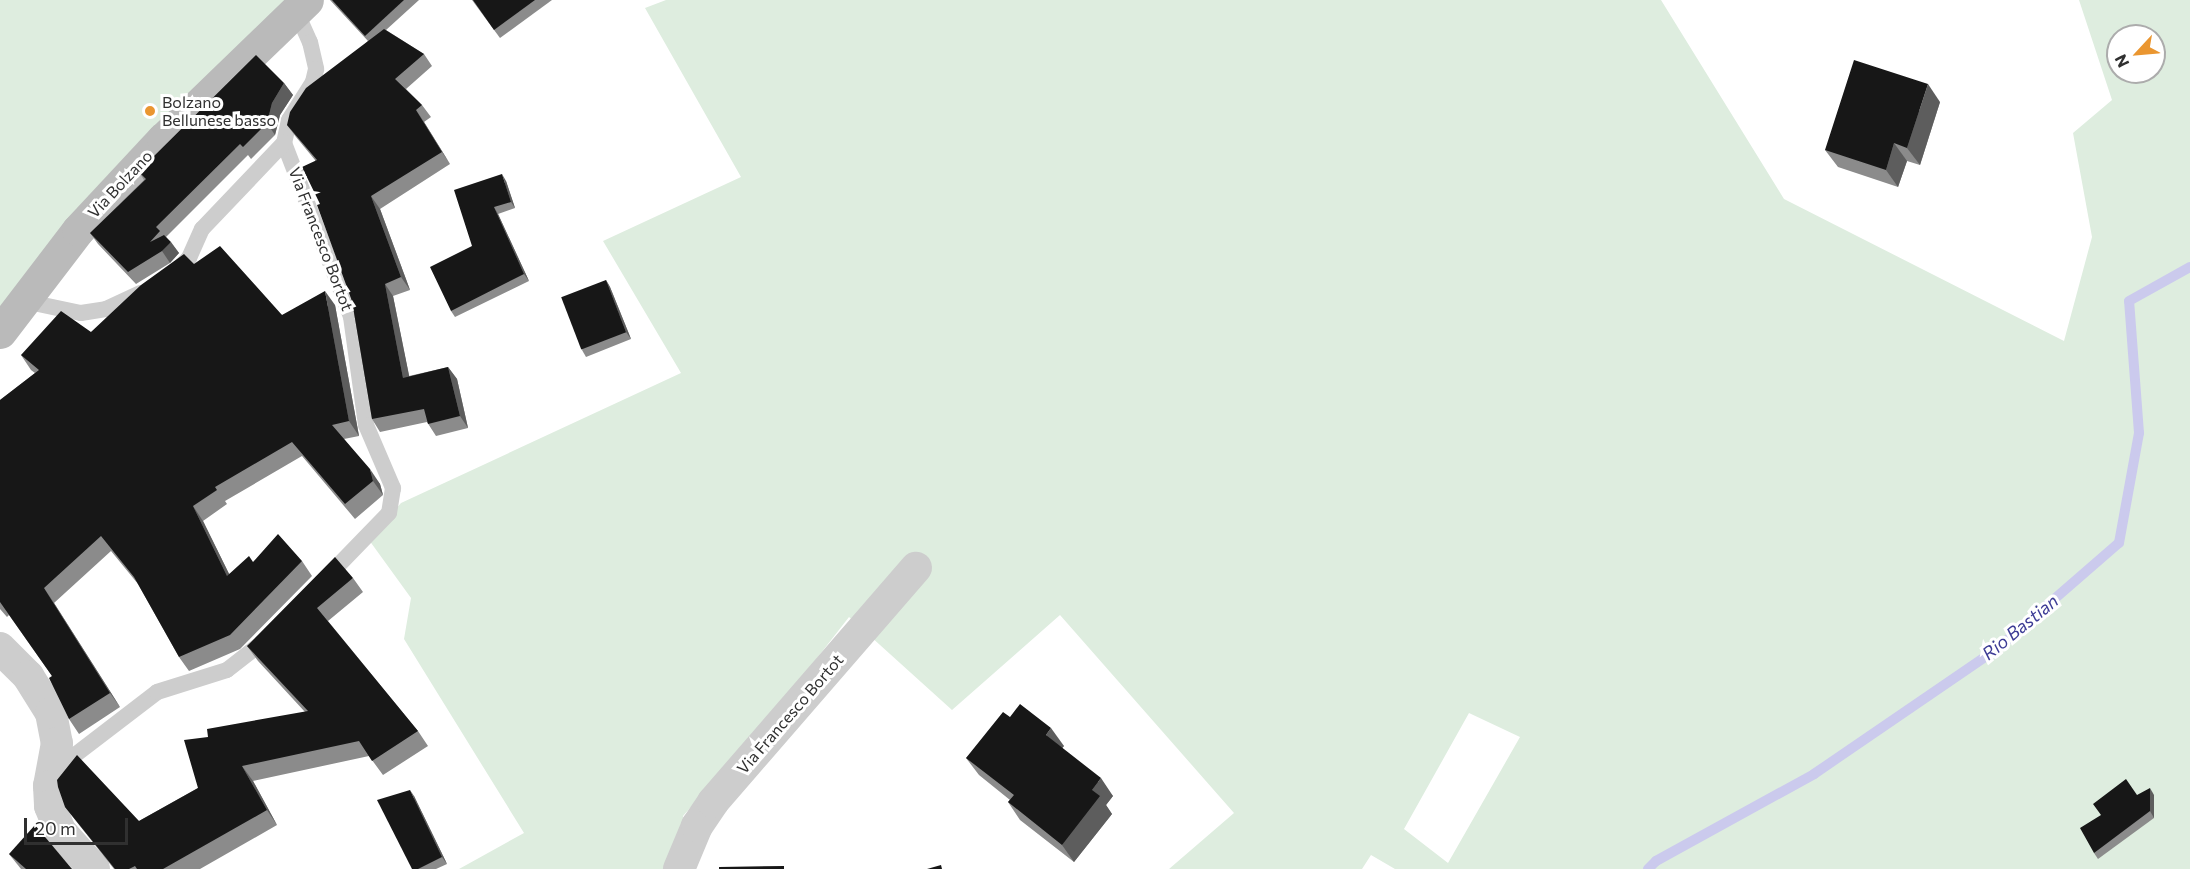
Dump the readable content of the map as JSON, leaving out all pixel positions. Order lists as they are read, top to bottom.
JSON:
{
  "streets": {
    "street": ["Via Bolzano", "Via Francesco Bortot"]
  },
  "water": ["Rio Bastian"],
  "places": ["Bolzano Bellunese basso"],
  "scale_bar": "20 m",
  "north": "bottom left"
}
